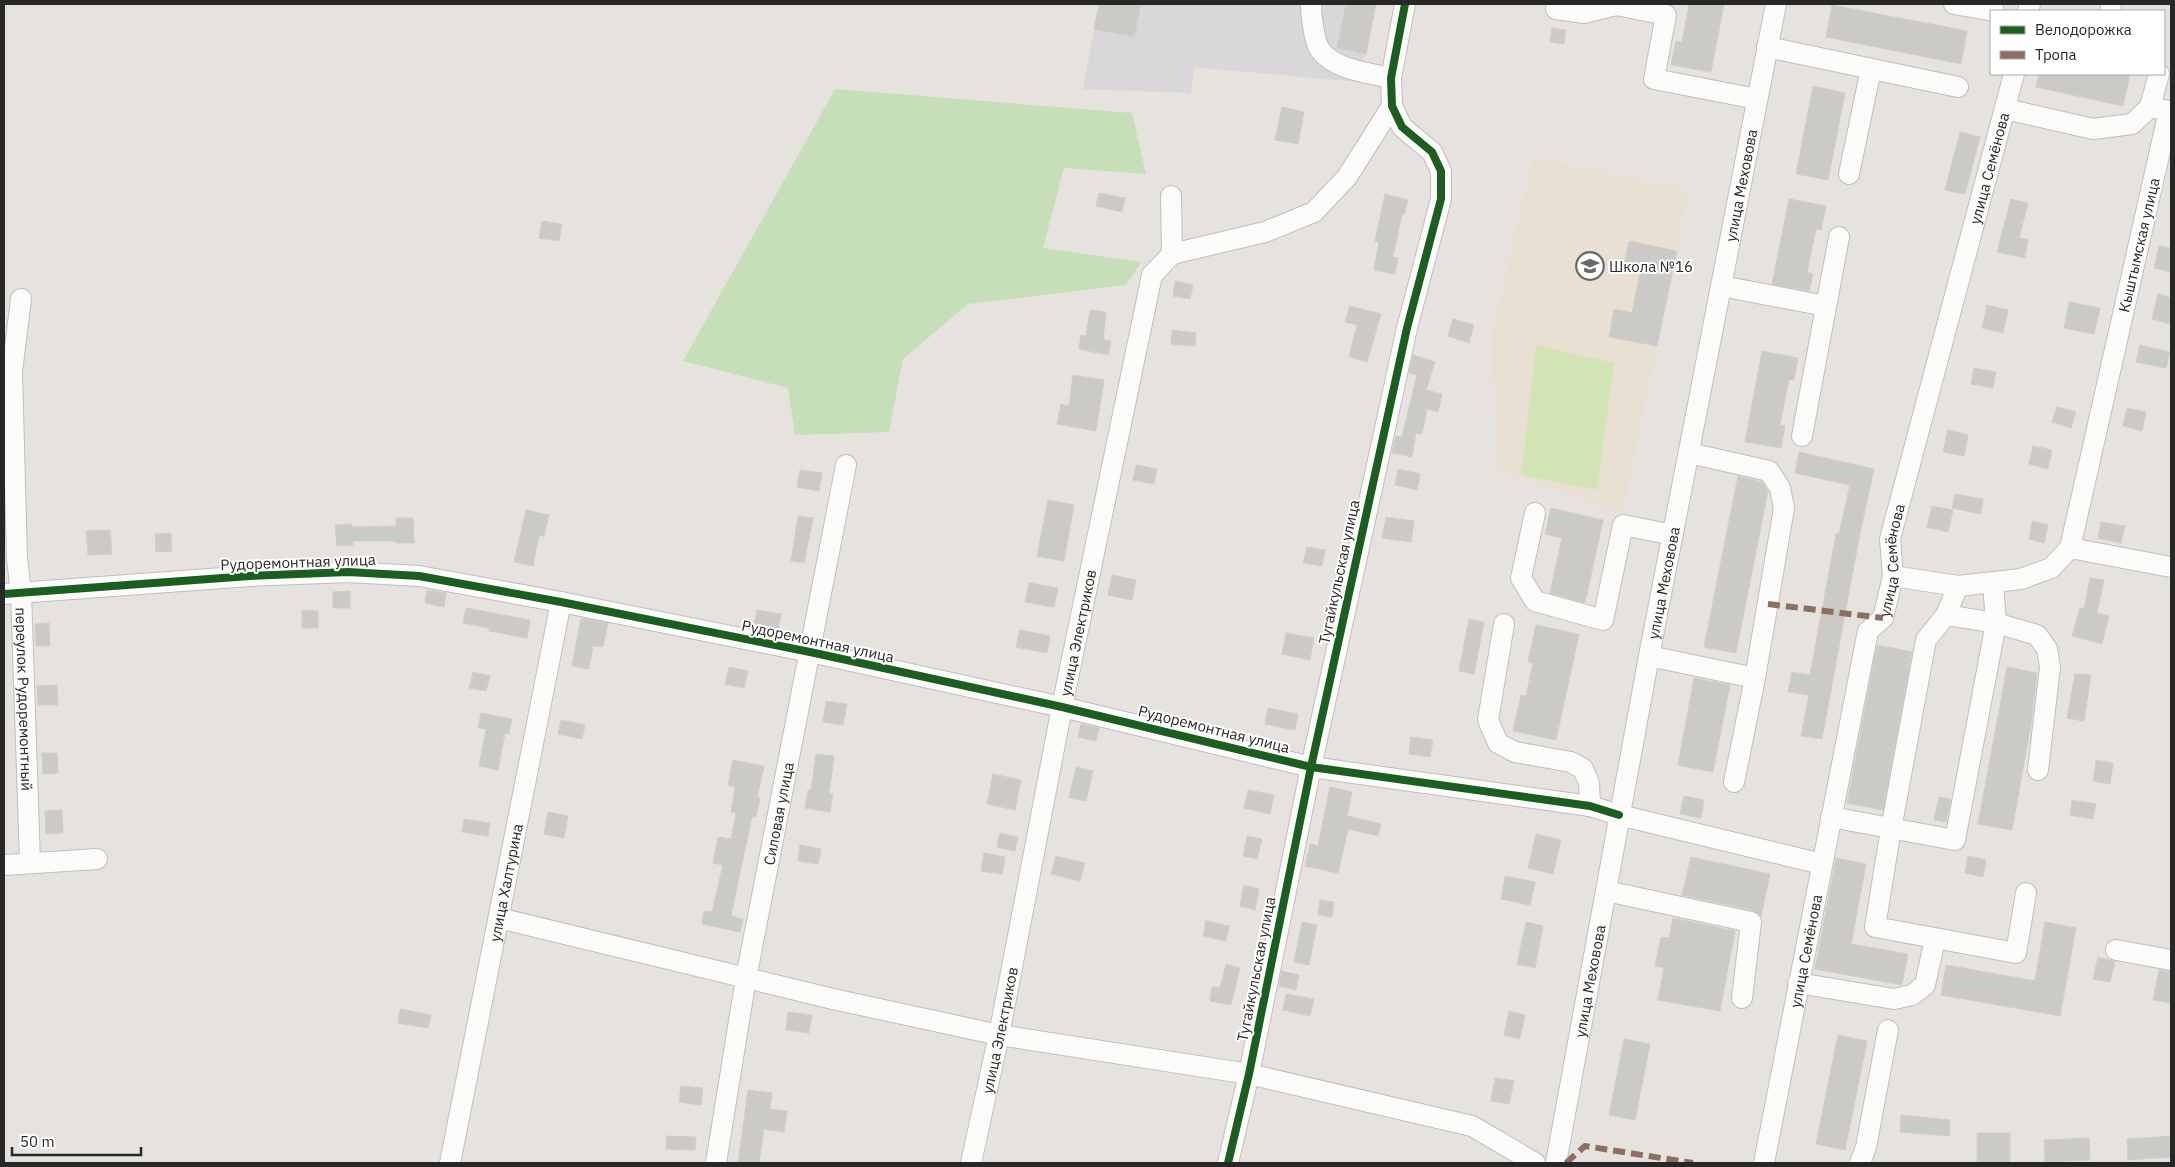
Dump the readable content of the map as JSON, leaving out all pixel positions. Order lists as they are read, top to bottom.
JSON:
{
  "streets": {
    "street": [
      "улица Семёнова",
      "улица Меховова",
      "Кыштымская улица",
      "Рудоремонтная улица",
      "Тугайкульская улица",
      "улица Электриков",
      "переулок Рудоремонтный",
      "Силовая улица",
      "улица Халтурина"
    ]
  },
  "crossings": [
    ["улица Семёнова", "Рудоремонтная улица"],
    ["улица Меховова", "Рудоремонтная улица"],
    ["Рудоремонтная улица", "Тугайкульская улица"],
    ["Рудоремонтная улица", "улица Электриков"],
    ["Рудоремонтная улица", "переулок Рудоремонтный"],
    ["Рудоремонтная улица", "Силовая улица"],
    ["Рудоремонтная улица", "улица Халтурина"]
  ],
  "places": {
    "school or university": ["Школа №16"]
  },
  "legend": ["Велодорожка", "Тропа"],
  "scale_bar": "50 m"
}
